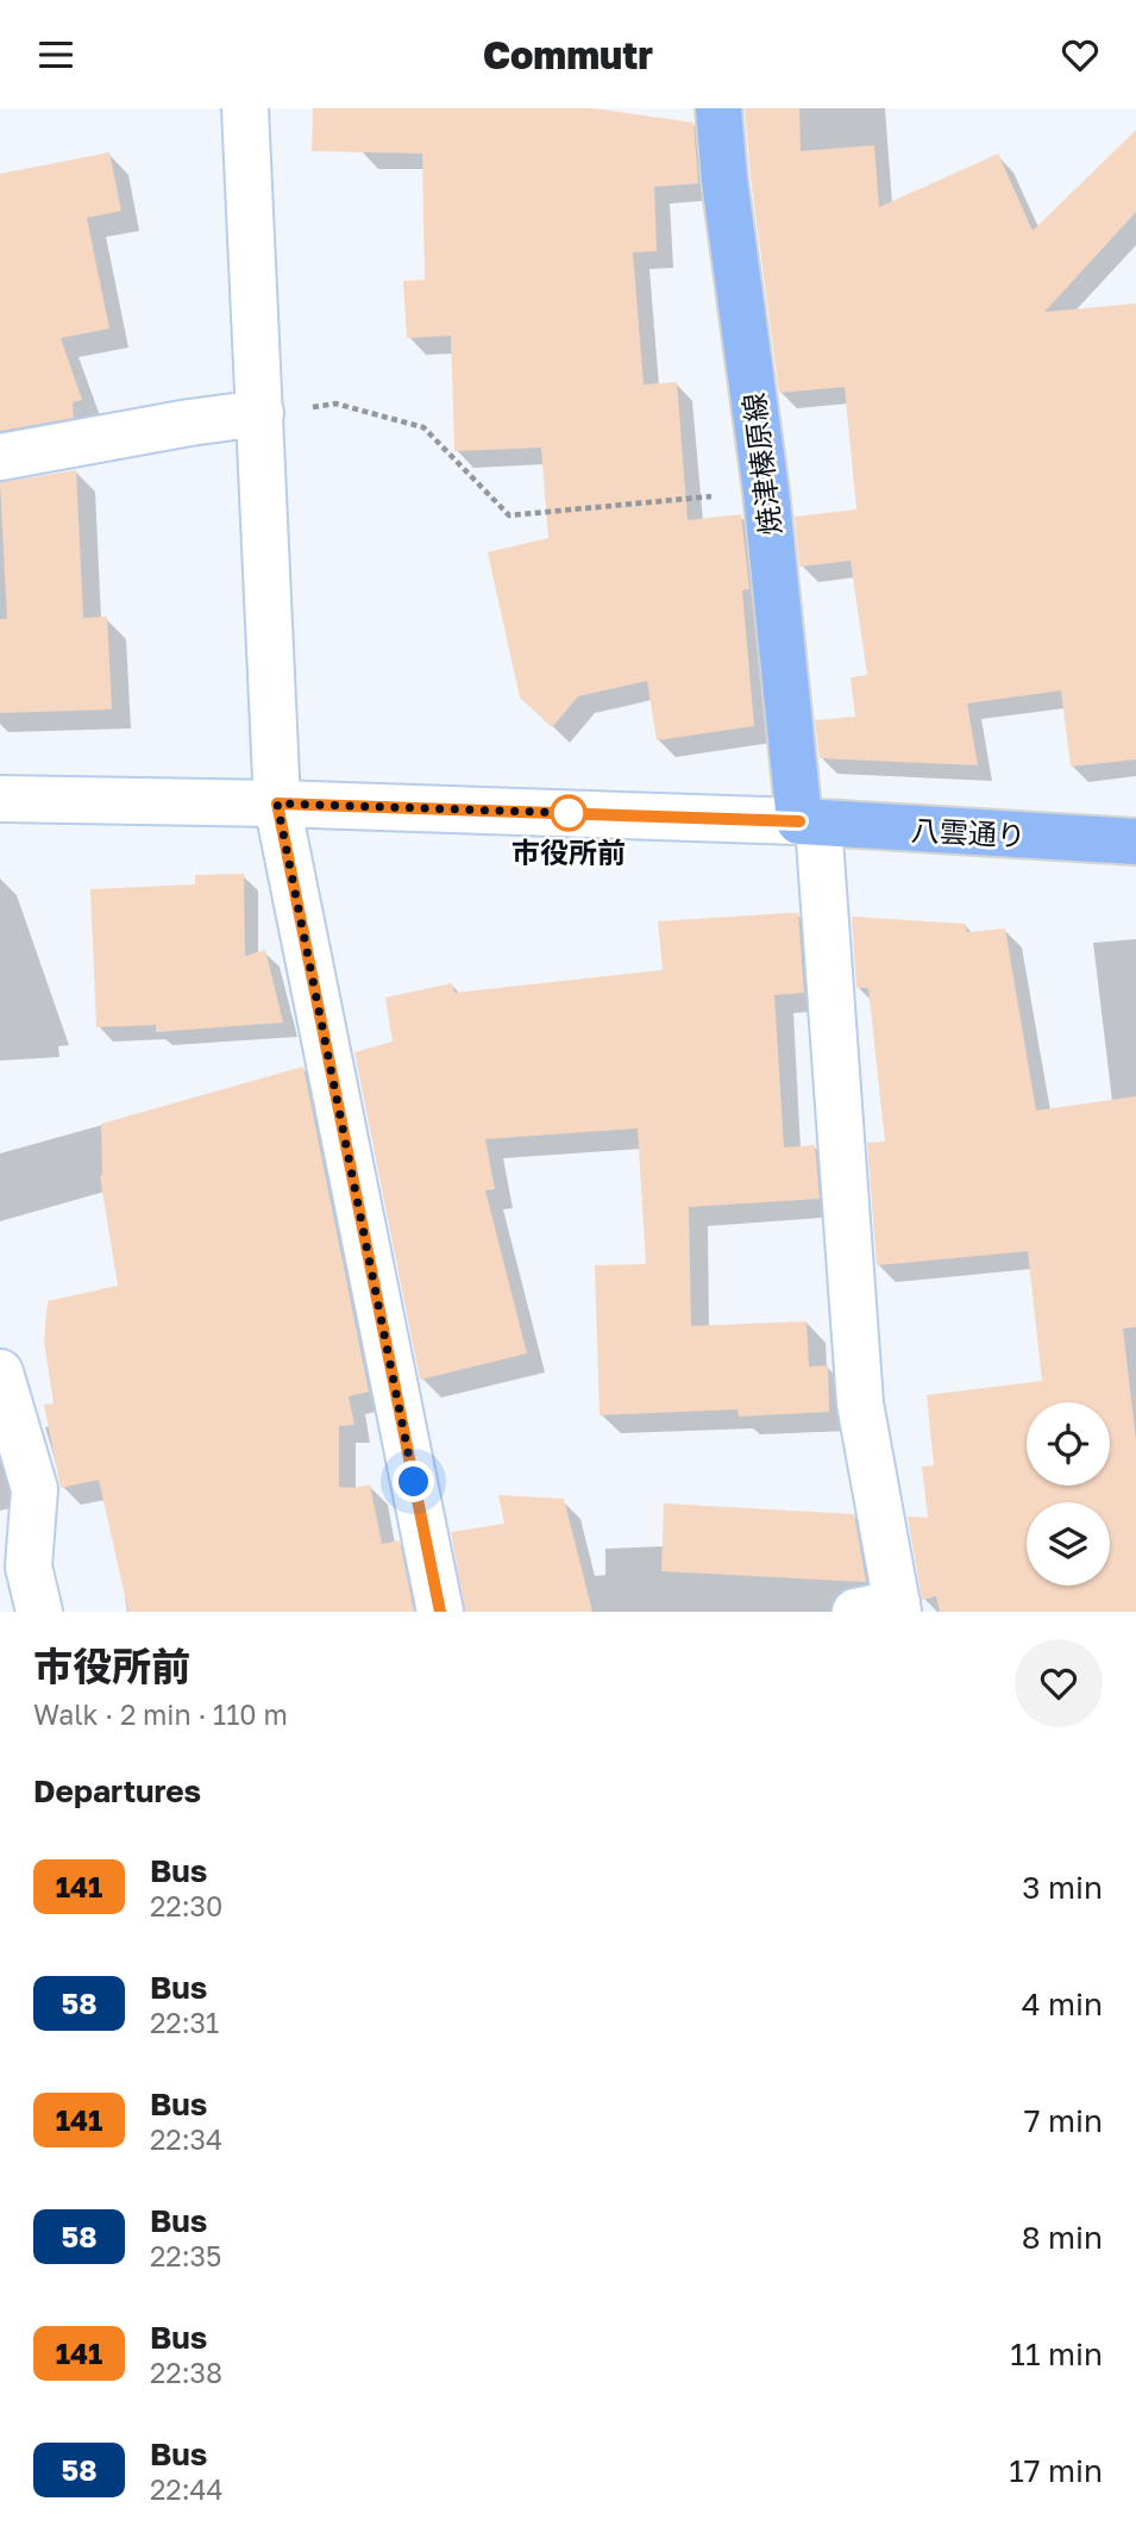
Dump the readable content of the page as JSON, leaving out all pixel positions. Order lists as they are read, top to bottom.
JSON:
{
  "streets": {
    "main road": ["焼津榛原線", "八雲通り"]
  },
  "crossings": [
    ["焼津榛原線", "八雲通り"]
  ],
  "places": ["市役所前"],
  "lines": ["bus line 141"],
  "page": {
    "header": "Commutr",
    "heading": [
      ["市役所前", "Walk · 2 min · 110 m"],
      "Departures"
    ],
    "list": [
      {
        "mark": "141",
        "name": "Bus",
        "note": "22:30",
        "value": "3 min"
      },
      {
        "mark": "58",
        "name": "Bus",
        "note": "22:31",
        "value": "4 min"
      },
      {
        "mark": "141",
        "name": "Bus",
        "note": "22:34",
        "value": "7 min"
      },
      {
        "mark": "58",
        "name": "Bus",
        "note": "22:35",
        "value": "8 min"
      },
      {
        "mark": "141",
        "name": "Bus",
        "note": "22:38",
        "value": "11 min"
      },
      {
        "mark": "58",
        "name": "Bus",
        "note": "22:44",
        "value": "17 min"
      }
    ]
  }
}
